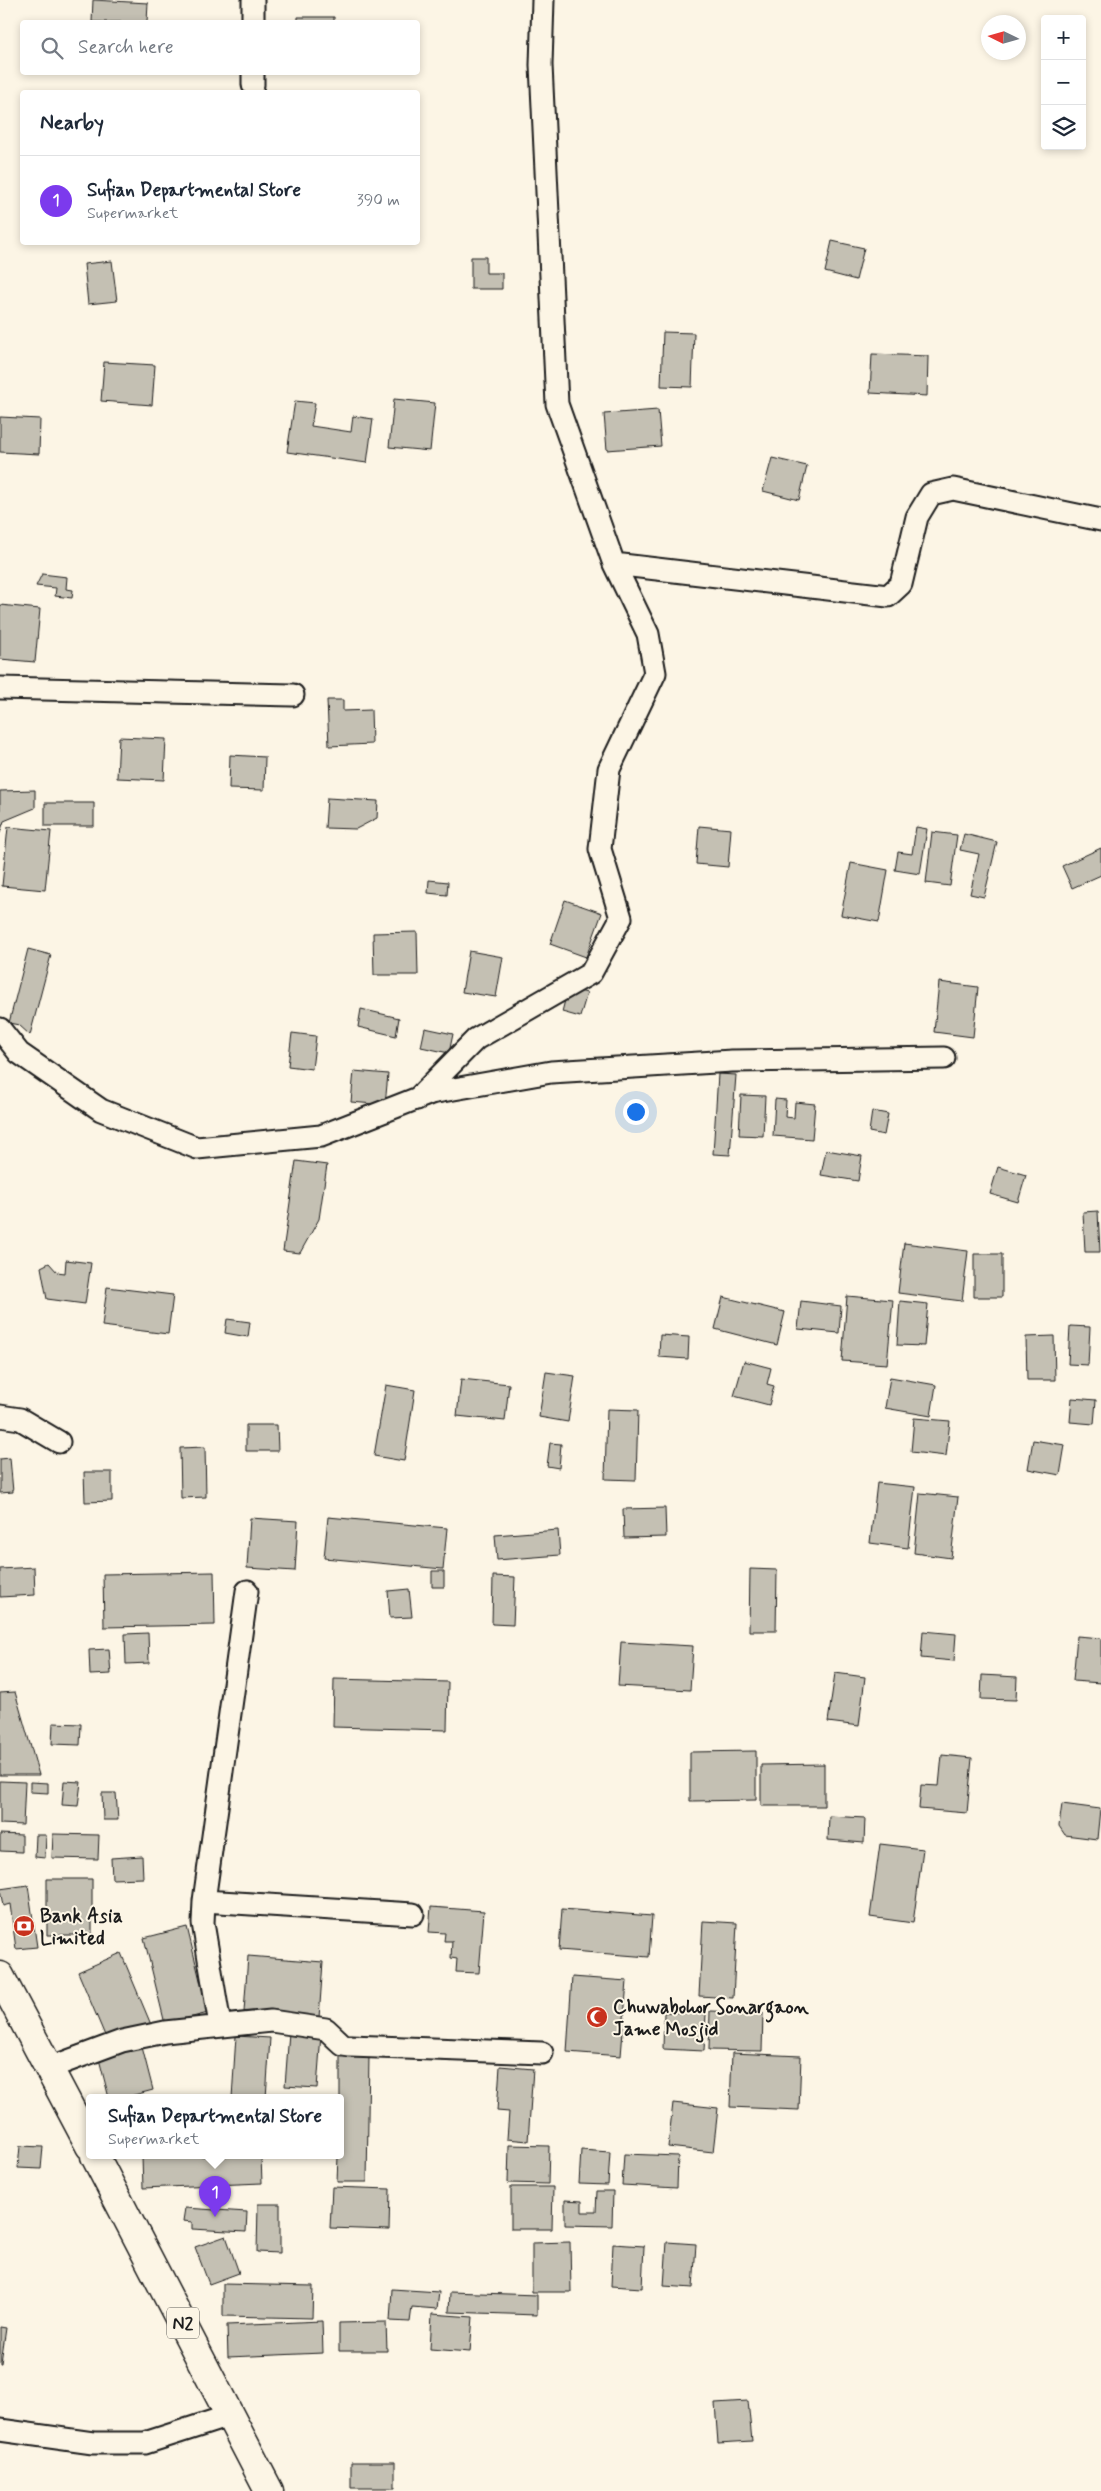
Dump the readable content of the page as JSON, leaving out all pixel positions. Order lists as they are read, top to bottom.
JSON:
{
  "streets": {
    "highway": ["N2"]
  },
  "places": {
    "bank": ["Bank Asia Limited"],
    "mosque": ["Chuwabohor Sonargaon Jame Mosjid"]
  },
  "north": "left",
  "page": {
    "map_buttons": ["+", "−"],
    "search": "Search here",
    "heading": "Nearby",
    "list": [
      {
        "mark": "1",
        "name": "Sufian Departmental Store",
        "note": "Supermarket",
        "value": "390 m"
      }
    ],
    "popup": ["Sufian Departmental Store", "Supermarket"],
    "pins": "1"
  }
}
